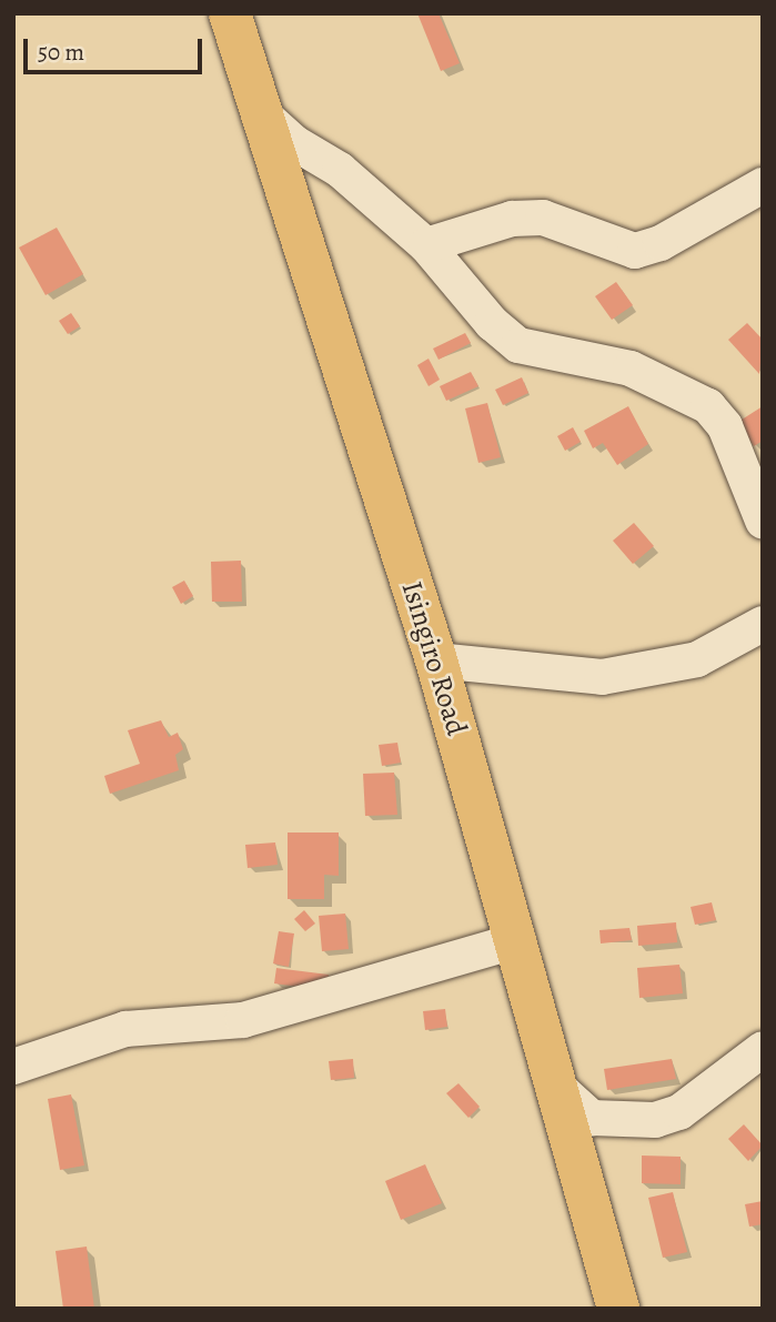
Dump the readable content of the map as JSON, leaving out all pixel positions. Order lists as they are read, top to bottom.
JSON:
{
  "streets": {
    "main road": ["Isingiro Road"]
  },
  "scale_bar": "50 m"
}
